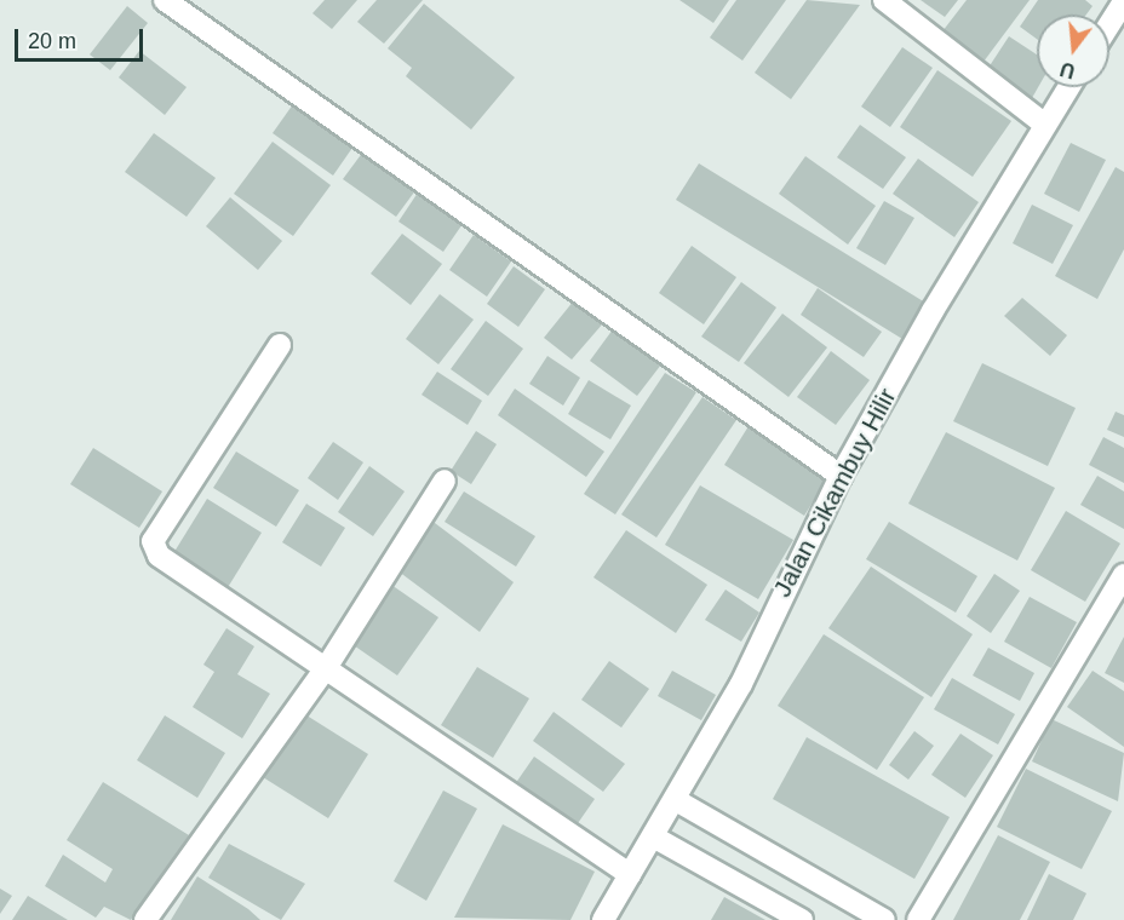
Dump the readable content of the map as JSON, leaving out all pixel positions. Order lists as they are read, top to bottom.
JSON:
{
  "streets": {
    "street": ["Jalan Cikambuy Hilir"]
  },
  "scale_bar": "20 m",
  "north": "bottom"
}
